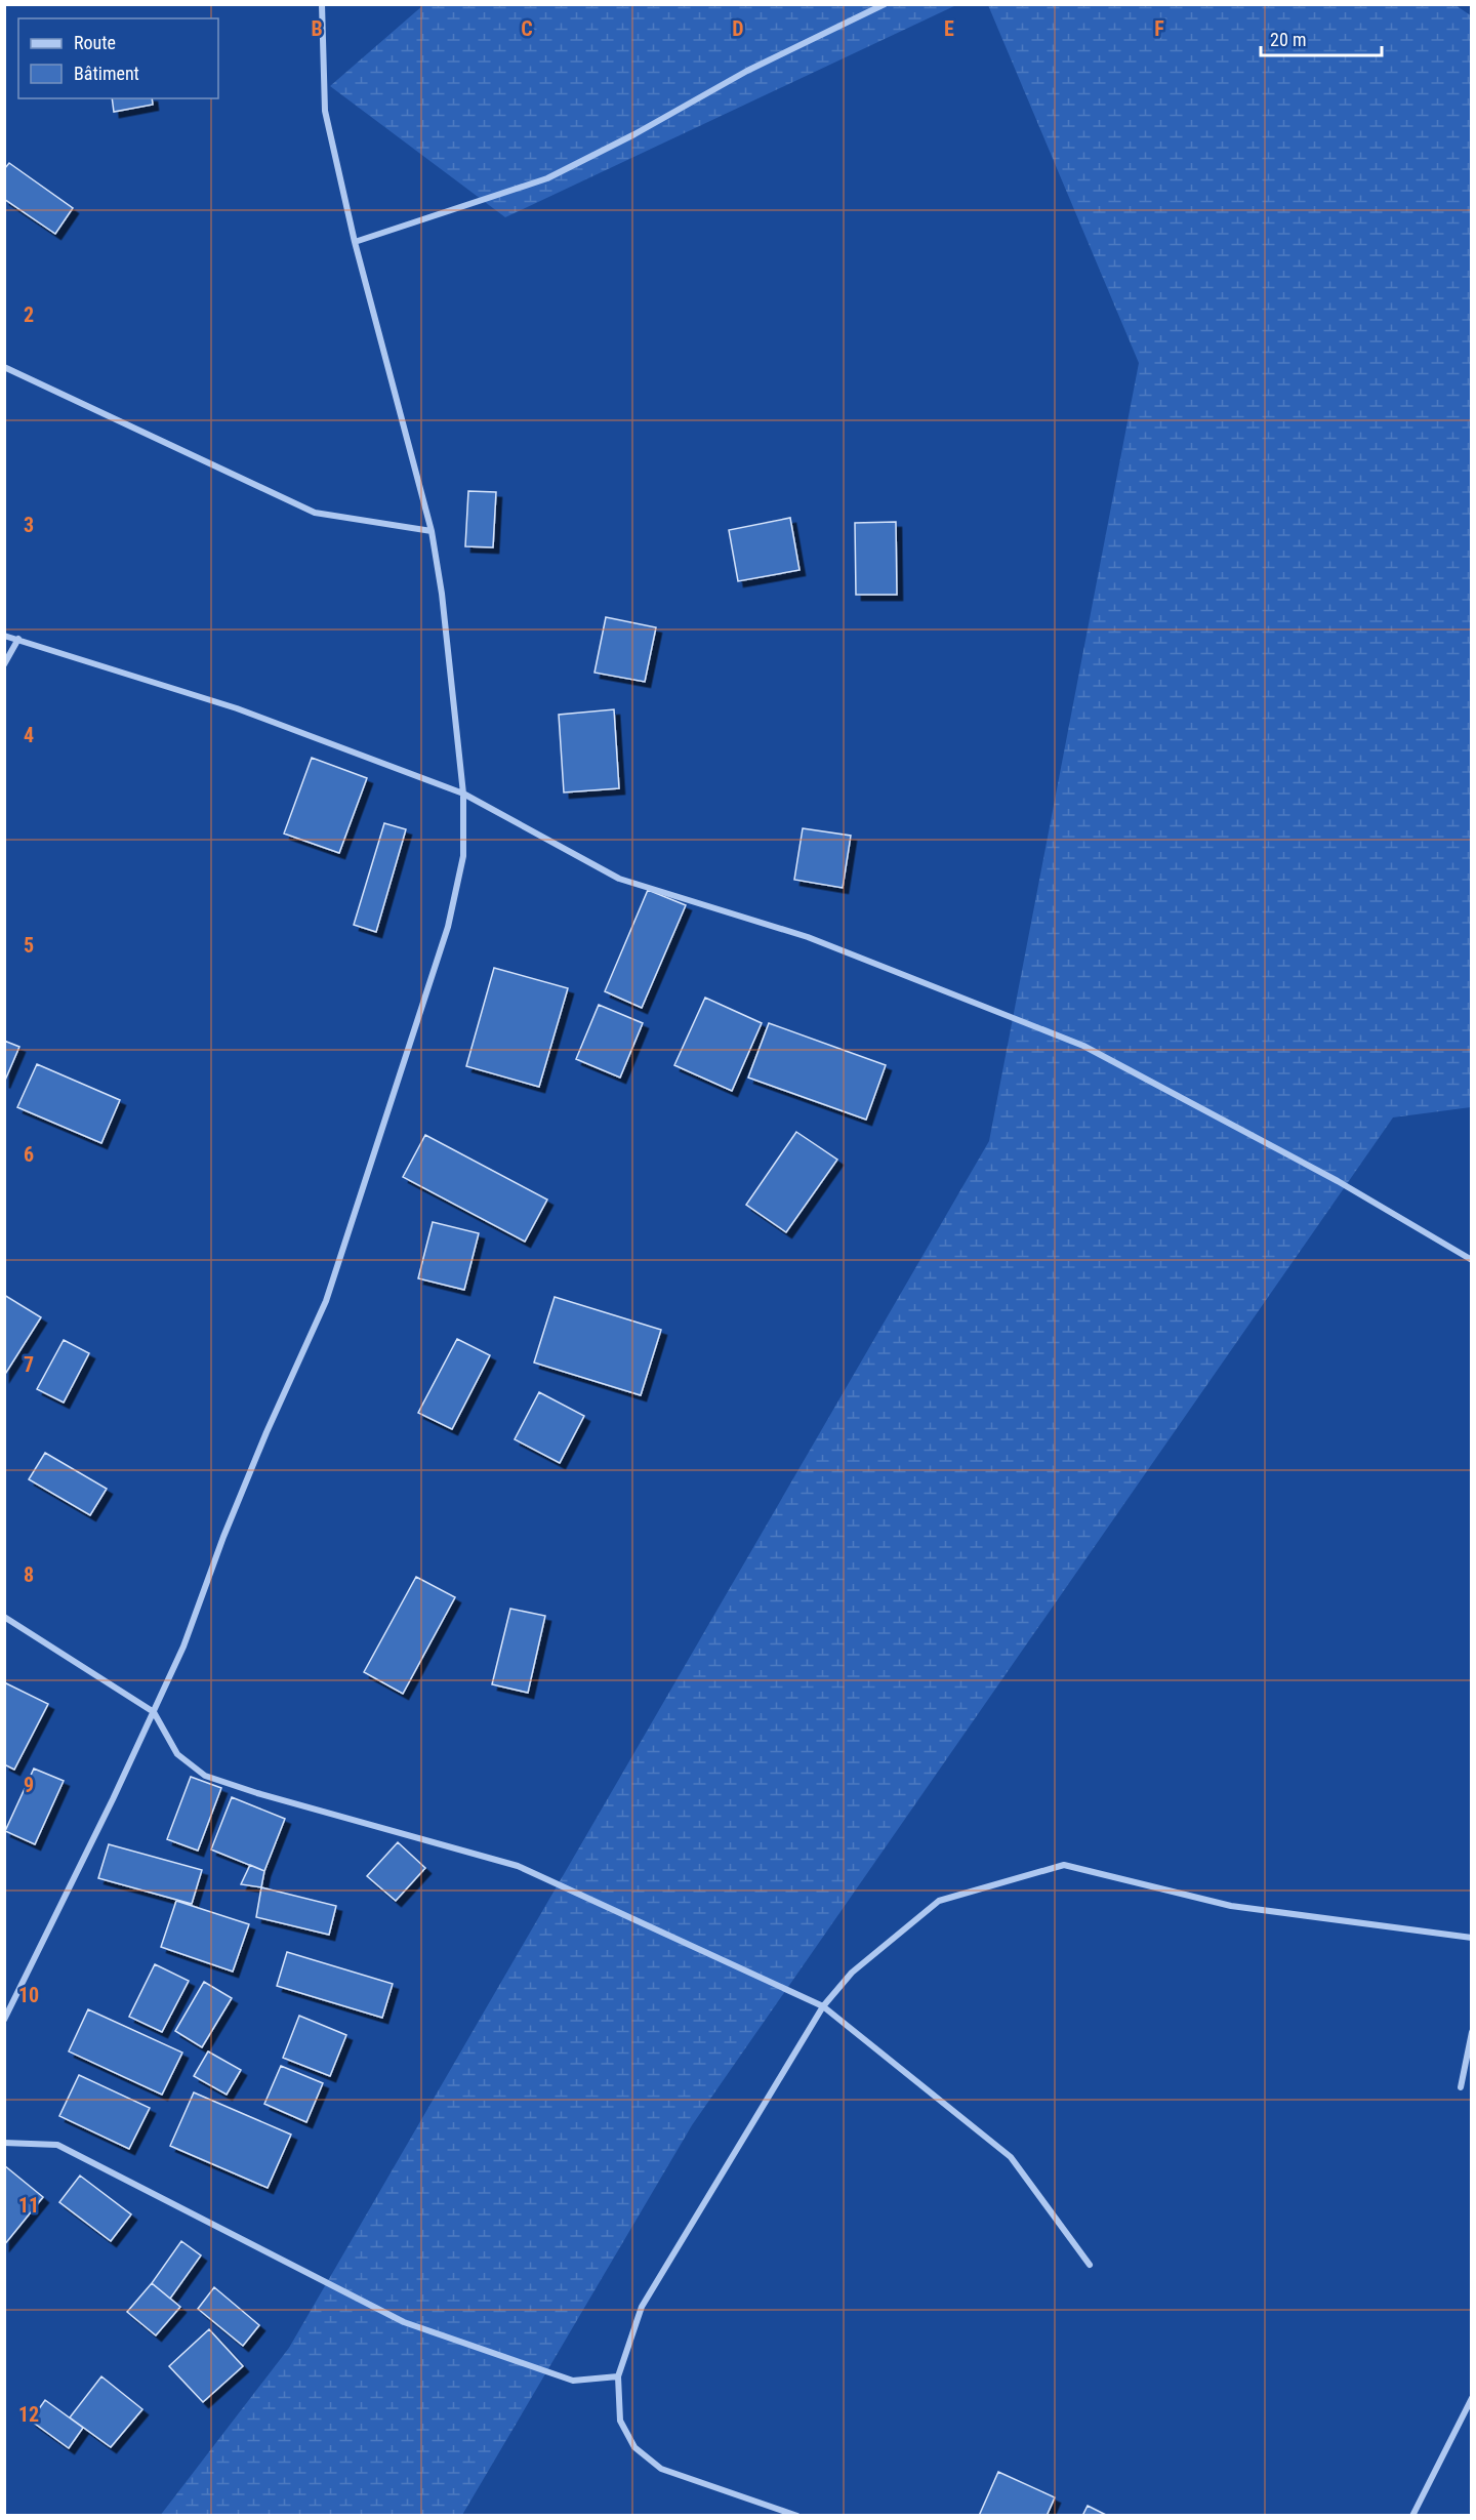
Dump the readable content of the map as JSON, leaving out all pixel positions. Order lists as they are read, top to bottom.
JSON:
{
  "legend": ["Route", "Bâtiment"],
  "scale_bar": "20 m",
  "grid": {
    "columns": [
      "B",
      "C",
      "D",
      "E",
      "F"
    ],
    "rows": [
      "2",
      "3",
      "4",
      "5",
      "6",
      "7",
      "8",
      "9",
      "10",
      "11",
      "12"
    ]
  }
}
